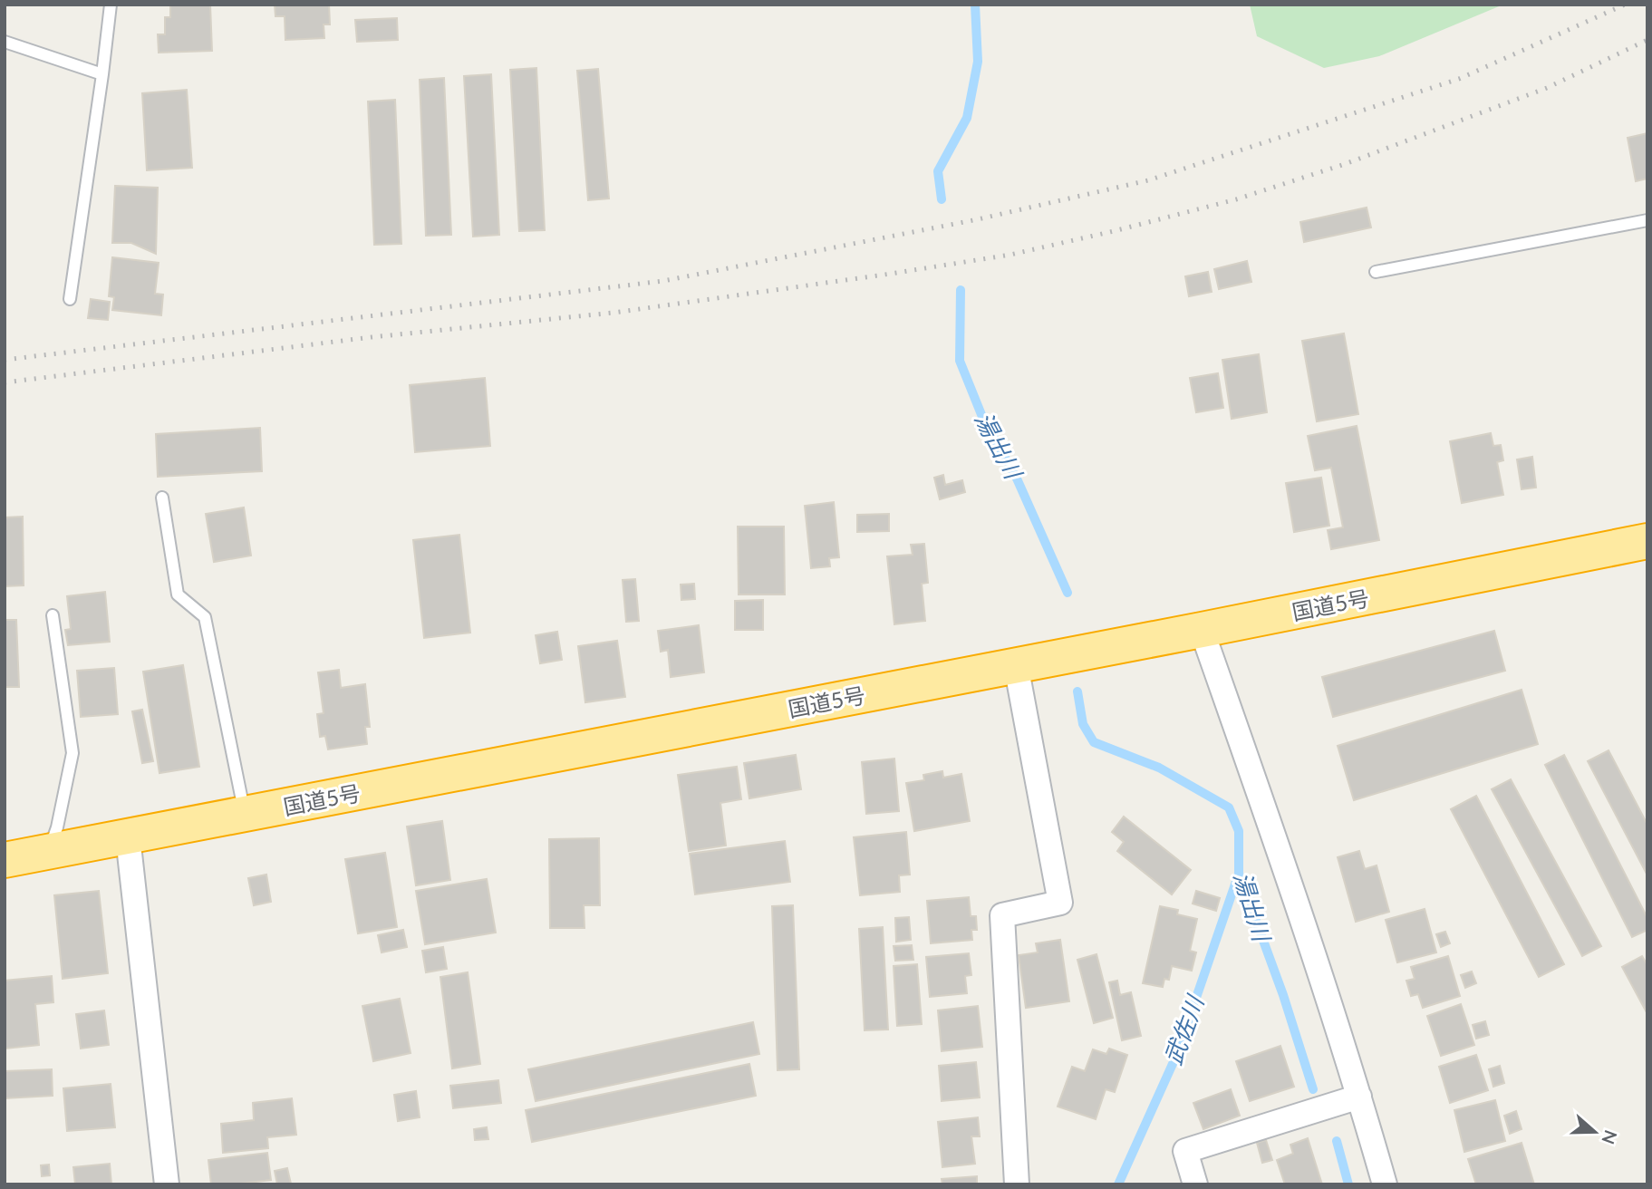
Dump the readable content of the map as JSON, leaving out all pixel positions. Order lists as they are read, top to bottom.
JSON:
{
  "streets": {
    "highway": ["国道5号"]
  },
  "water": ["湯出川", "武佐川"],
  "north": "right"
}
